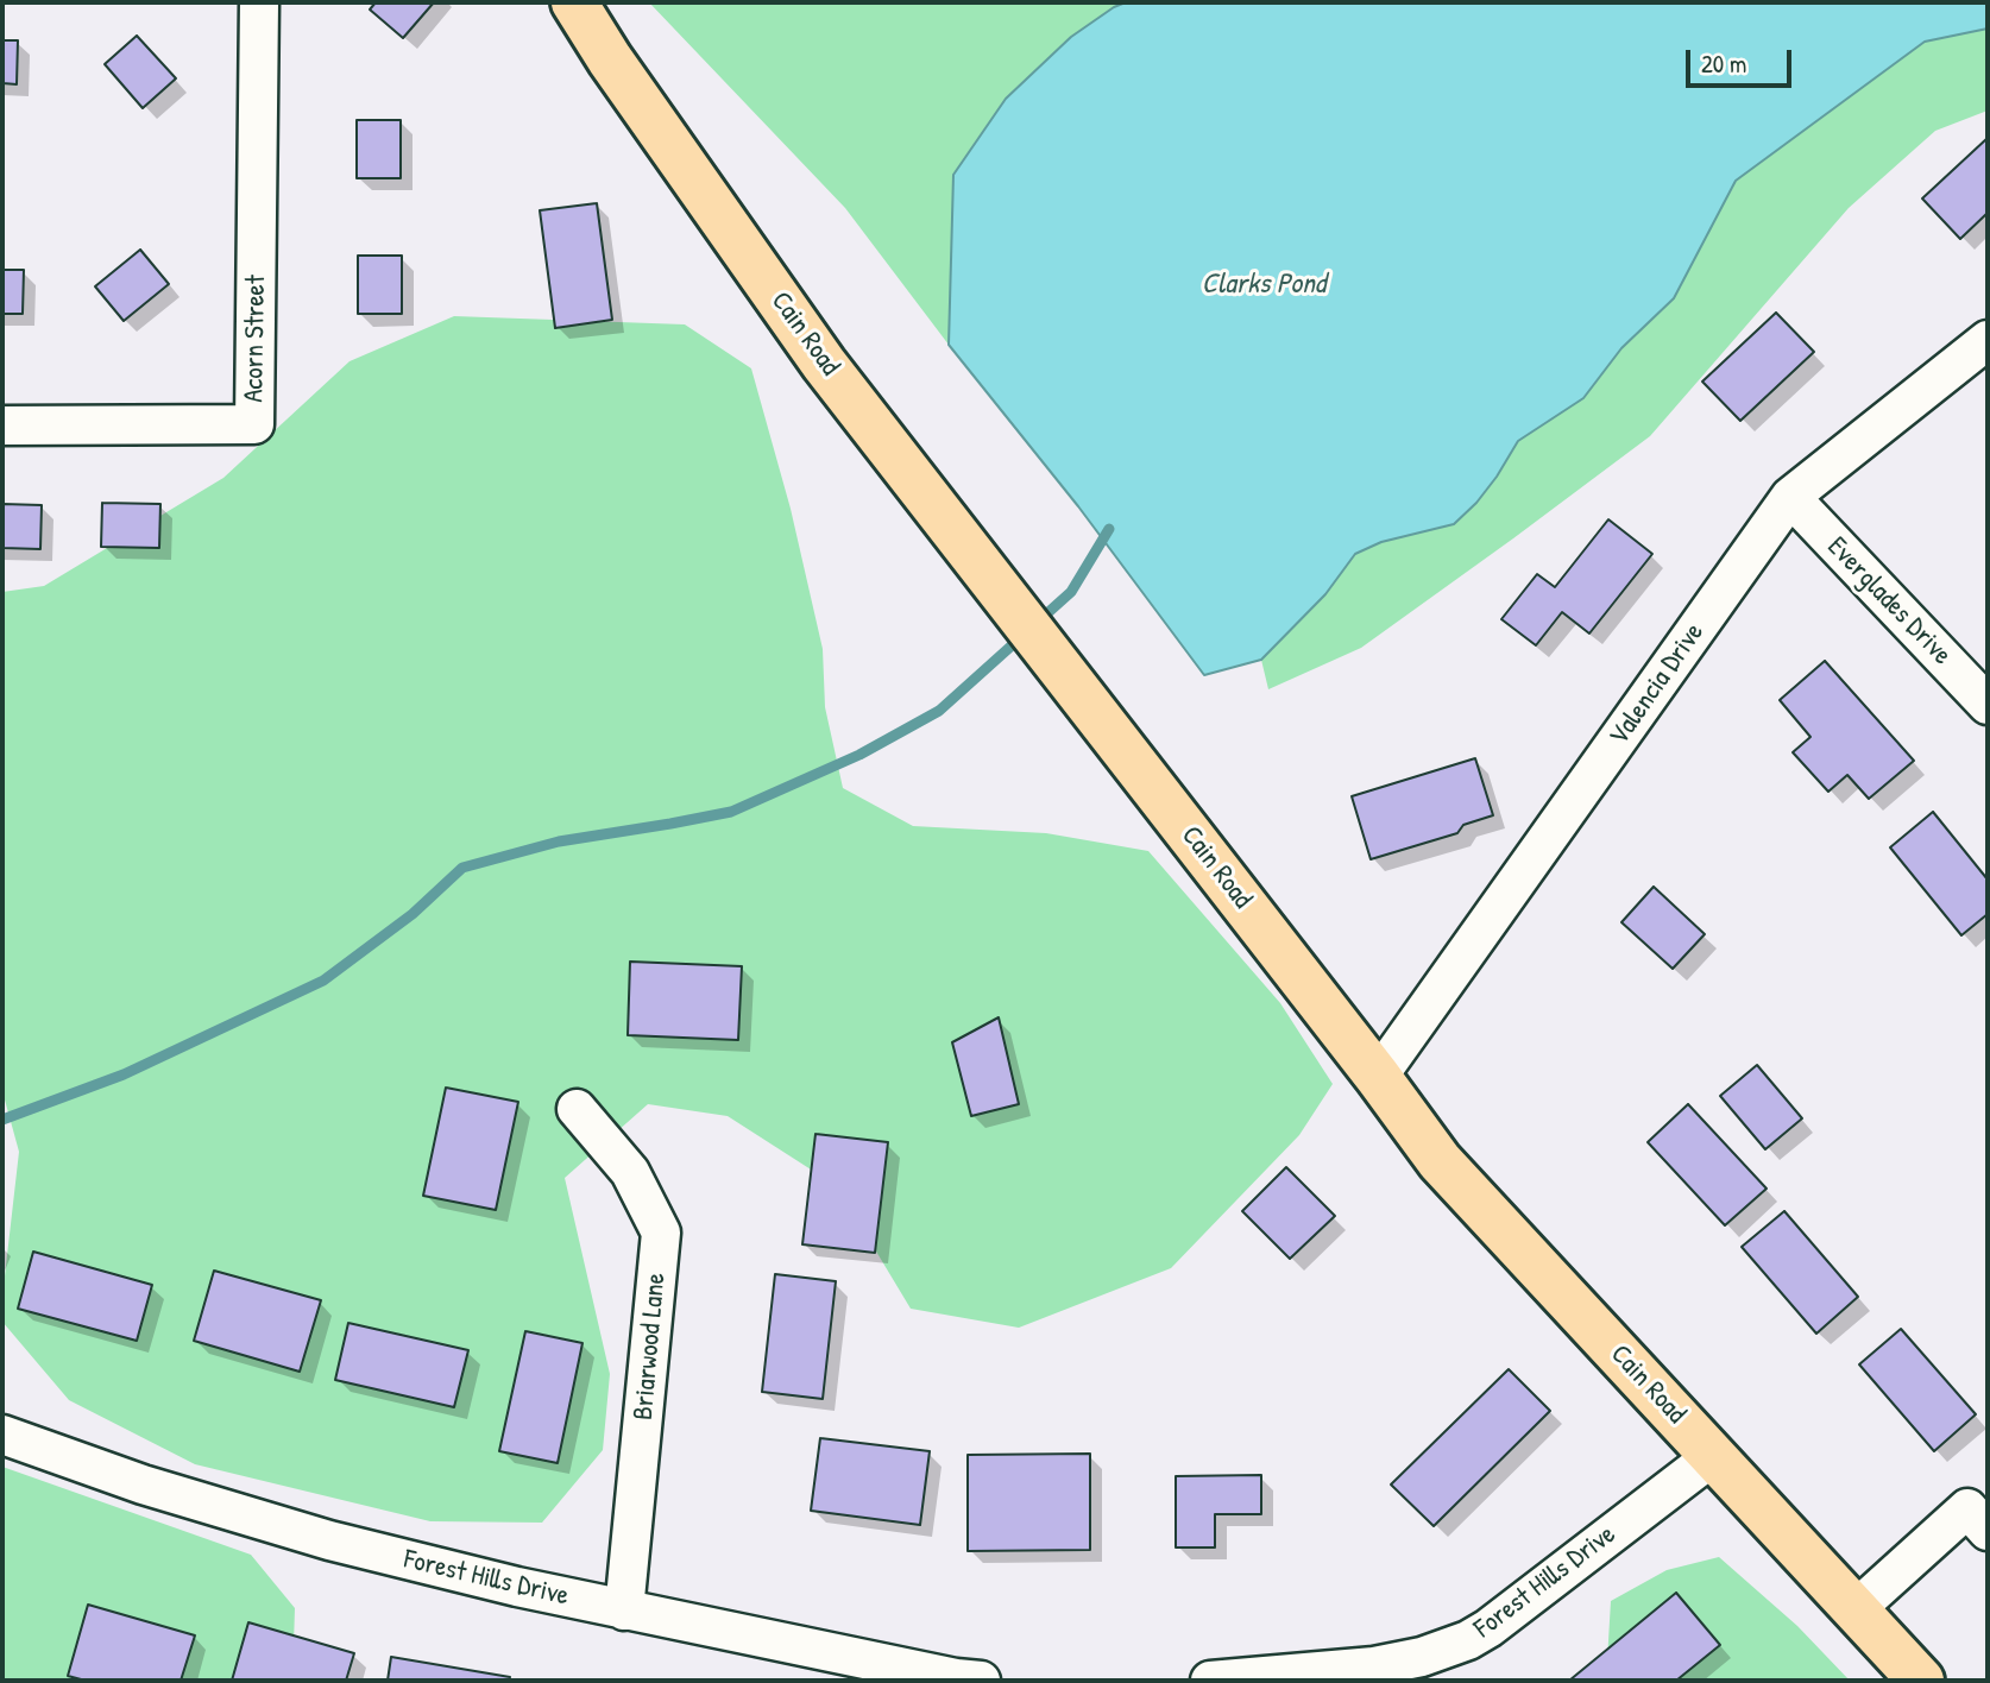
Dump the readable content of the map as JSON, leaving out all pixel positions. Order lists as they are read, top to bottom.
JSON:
{
  "streets": {
    "main road": ["Cain Road"],
    "street": [
      "Acorn Street",
      "Everglades Drive",
      "Valencia Drive",
      "Briarwood Lane",
      "Forest Hills Drive"
    ]
  },
  "crossings": [
    ["Cain Road", "Valencia Drive"],
    ["Cain Road", "Forest Hills Drive"],
    ["Everglades Drive", "Valencia Drive"],
    ["Briarwood Lane", "Forest Hills Drive"]
  ],
  "water": ["Clarks Pond"],
  "scale_bar": "20 m"
}
